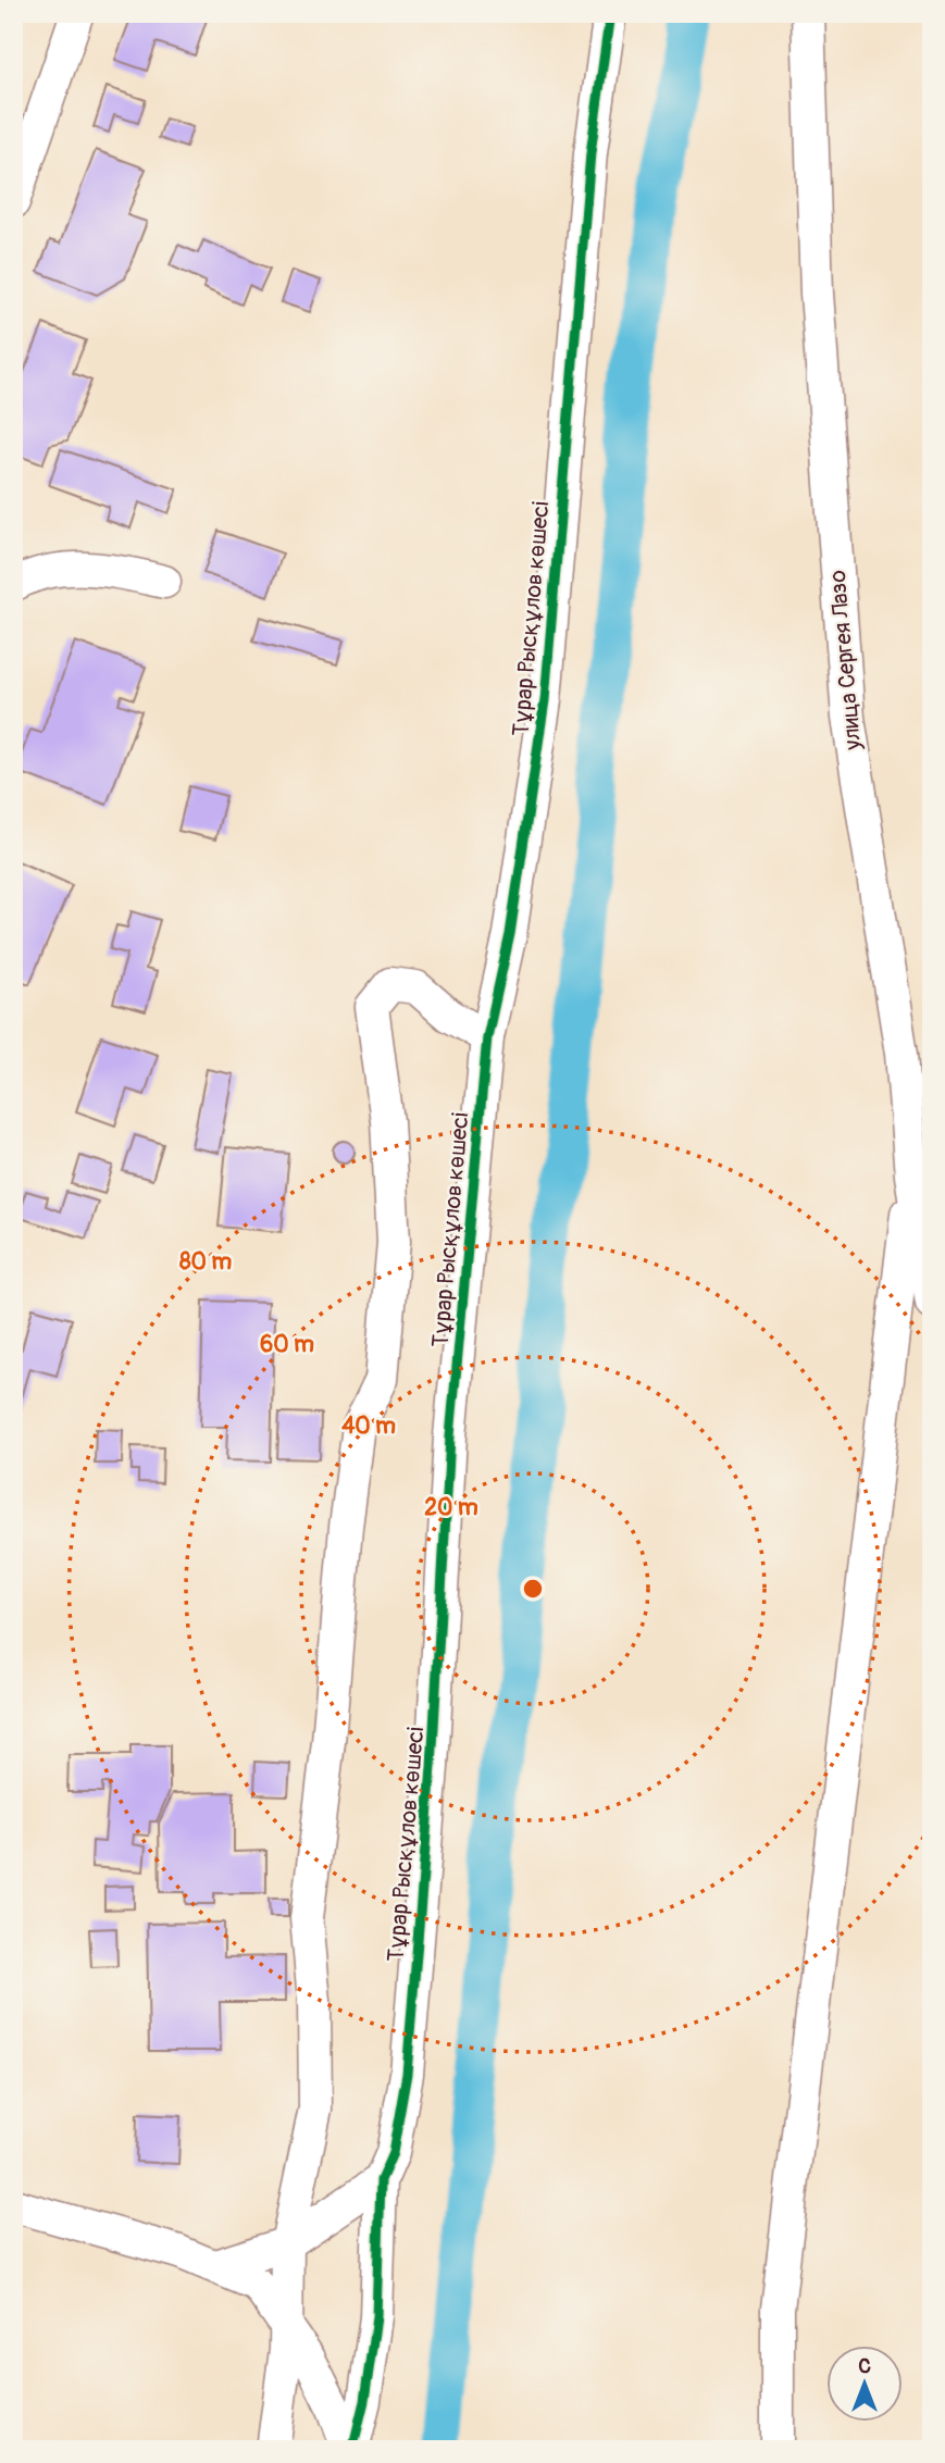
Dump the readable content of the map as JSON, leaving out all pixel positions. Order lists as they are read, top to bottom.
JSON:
{
  "streets": {
    "street": ["Тұрар Рысқұлов көшесі", "улица Сергея Лазо"]
  },
  "north": "top",
  "rings": [
    "80 m",
    "60 m",
    "40 m",
    "20 m"
  ]
}
